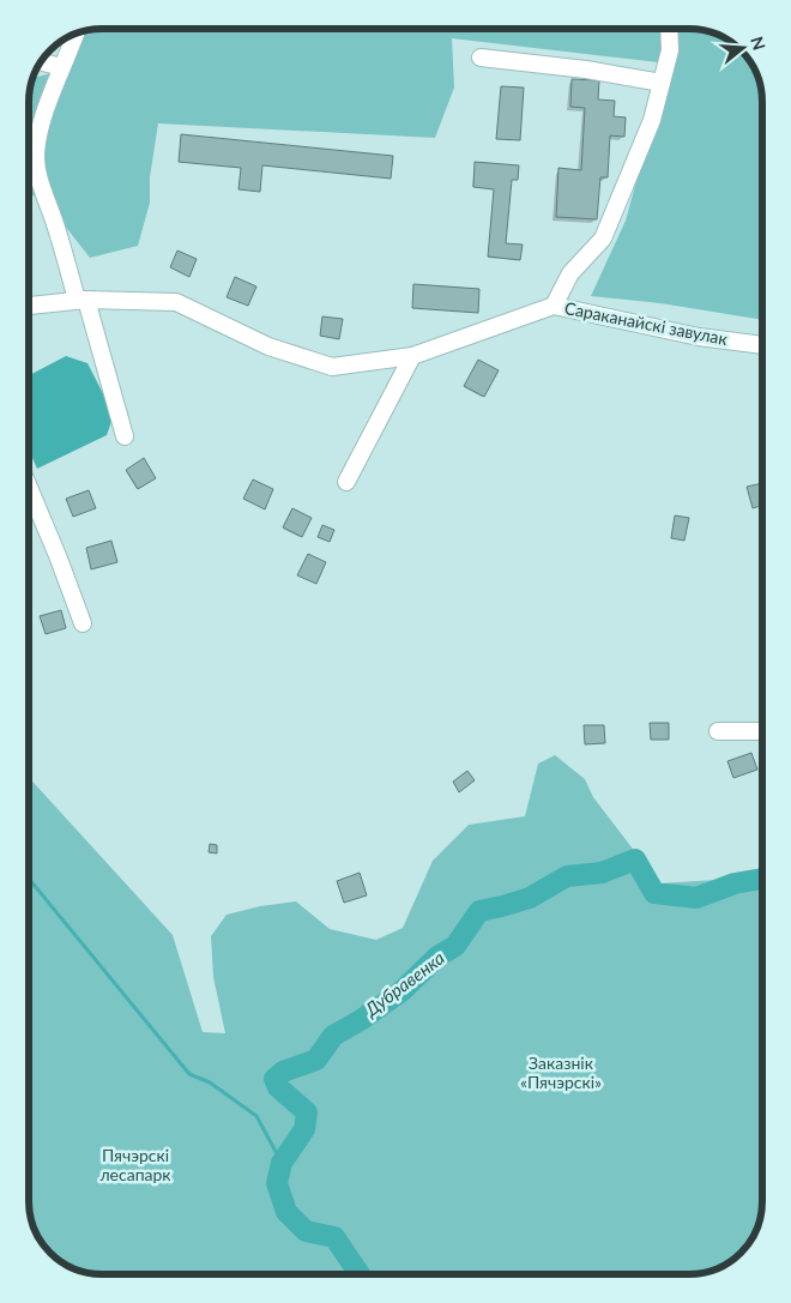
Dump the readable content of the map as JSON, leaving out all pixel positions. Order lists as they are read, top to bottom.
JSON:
{
  "streets": {
    "street": ["Сараканайскі завулак"]
  },
  "water": ["Дубравенка"],
  "parks": ["Заказнік «Пячэрскі»", "Пячэрскі лесапарк"],
  "north": "right"
}
